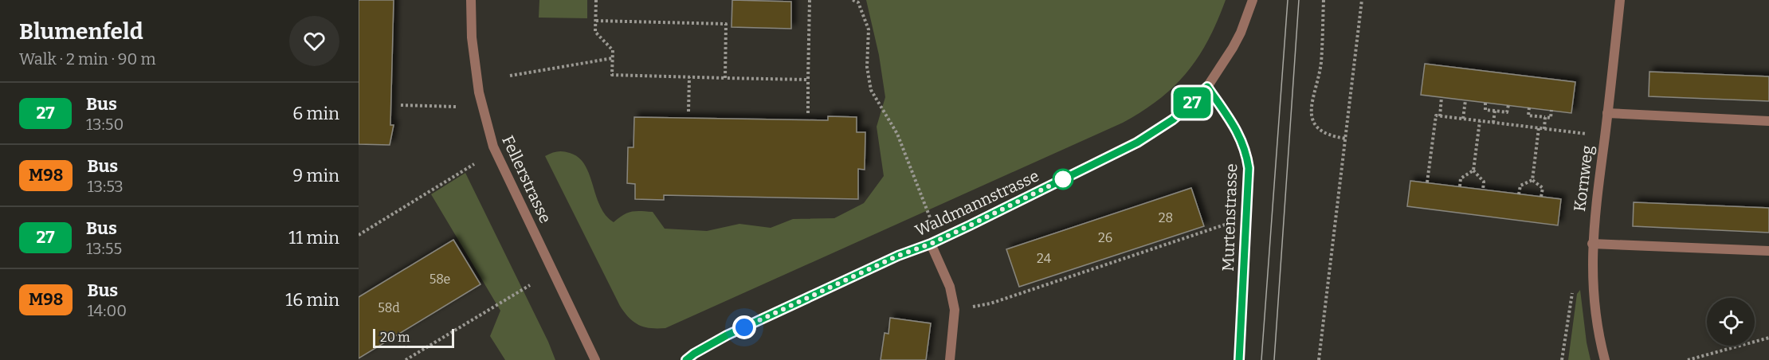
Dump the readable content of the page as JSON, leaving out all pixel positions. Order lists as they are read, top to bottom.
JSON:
{
  "streets": {
    "street": [
      "Kornweg",
      "Fellerstrasse",
      "Waldmannstrasse",
      "Murtenstrasse"
    ]
  },
  "crossings": [
    ["Waldmannstrasse", "Murtenstrasse"]
  ],
  "lines": ["bus line 27"],
  "house_numbers": [
    "28",
    "26",
    "24",
    "58e",
    "58d"
  ],
  "scale_bar": "20 m",
  "page": {
    "heading": ["Blumenfeld", "Walk · 2 min · 90 m"],
    "on_map": "27",
    "list": [
      {
        "mark": "27",
        "name": "Bus",
        "note": "13:50",
        "value": "6 min"
      },
      {
        "mark": "M98",
        "name": "Bus",
        "note": "13:53",
        "value": "9 min"
      },
      {
        "mark": "27",
        "name": "Bus",
        "note": "13:55",
        "value": "11 min"
      },
      {
        "mark": "M98",
        "name": "Bus",
        "note": "14:00",
        "value": "16 min"
      }
    ],
    "scale": "20 m"
  }
}
